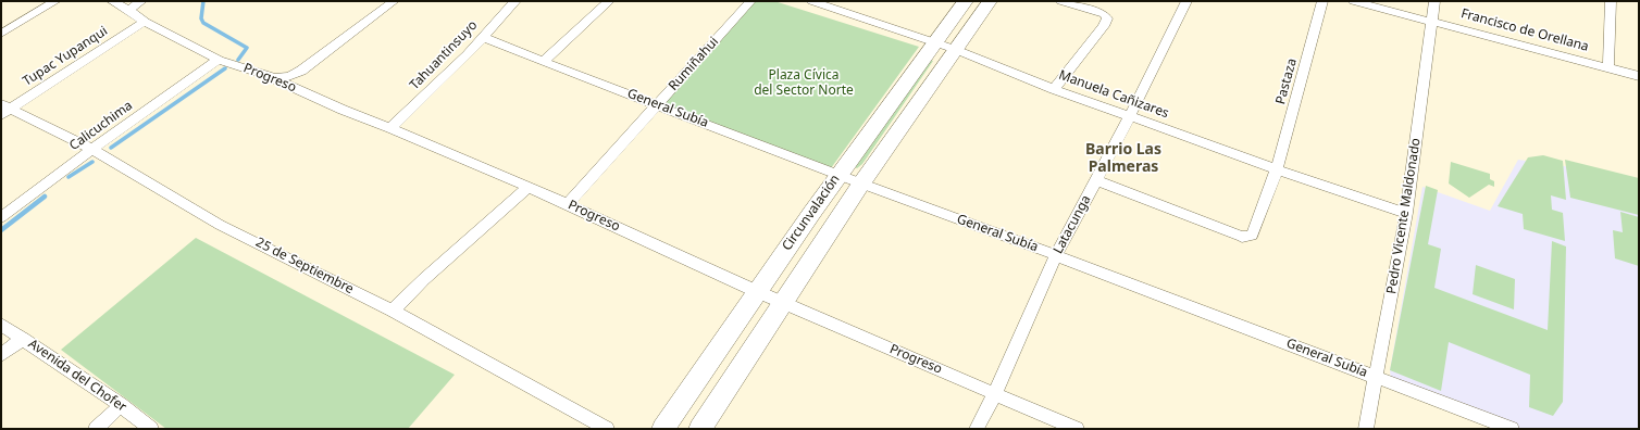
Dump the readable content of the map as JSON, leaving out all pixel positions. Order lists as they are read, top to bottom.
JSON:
{
  "streets": {
    "main road": ["Circunvalación"],
    "street": [
      "Francisco de Orellana",
      "Tahuantinsuyo",
      "Tupac Yupanqui",
      "Rumiñahui",
      "Progreso",
      "Pastaza",
      "Manuela Cañizares",
      "General Subía",
      "Calicuchima",
      "Pedro Vicente Maldonado",
      "Latacunga",
      "25 de Septiembre",
      "Avenida del Chofer"
    ]
  },
  "crossings": [
    ["Francisco de Orellana", "Pedro Vicente Maldonado"],
    ["Tahuantinsuyo", "Progreso"],
    ["Tahuantinsuyo", "General Subía"],
    ["Tupac Yupanqui", "Progreso"],
    ["Tupac Yupanqui", "25 de Septiembre"],
    ["Rumiñahui", "Progreso"],
    ["Rumiñahui", "General Subía"],
    ["Progreso", "Calicuchima"],
    ["Progreso", "Circunvalación"],
    ["Progreso", "Latacunga"],
    ["Pastaza", "Manuela Cañizares"],
    ["Pastaza", "Latacunga"],
    ["Manuela Cañizares", "Circunvalación"],
    ["Manuela Cañizares", "Pedro Vicente Maldonado"],
    ["Manuela Cañizares", "Latacunga"],
    ["General Subía", "Circunvalación"],
    ["General Subía", "Pedro Vicente Maldonado"],
    ["General Subía", "Latacunga"],
    ["Calicuchima", "25 de Septiembre"]
  ],
  "districts": ["Barrio Las Palmeras"],
  "parks": ["Plaza Cívica del Sector Norte"]
}
